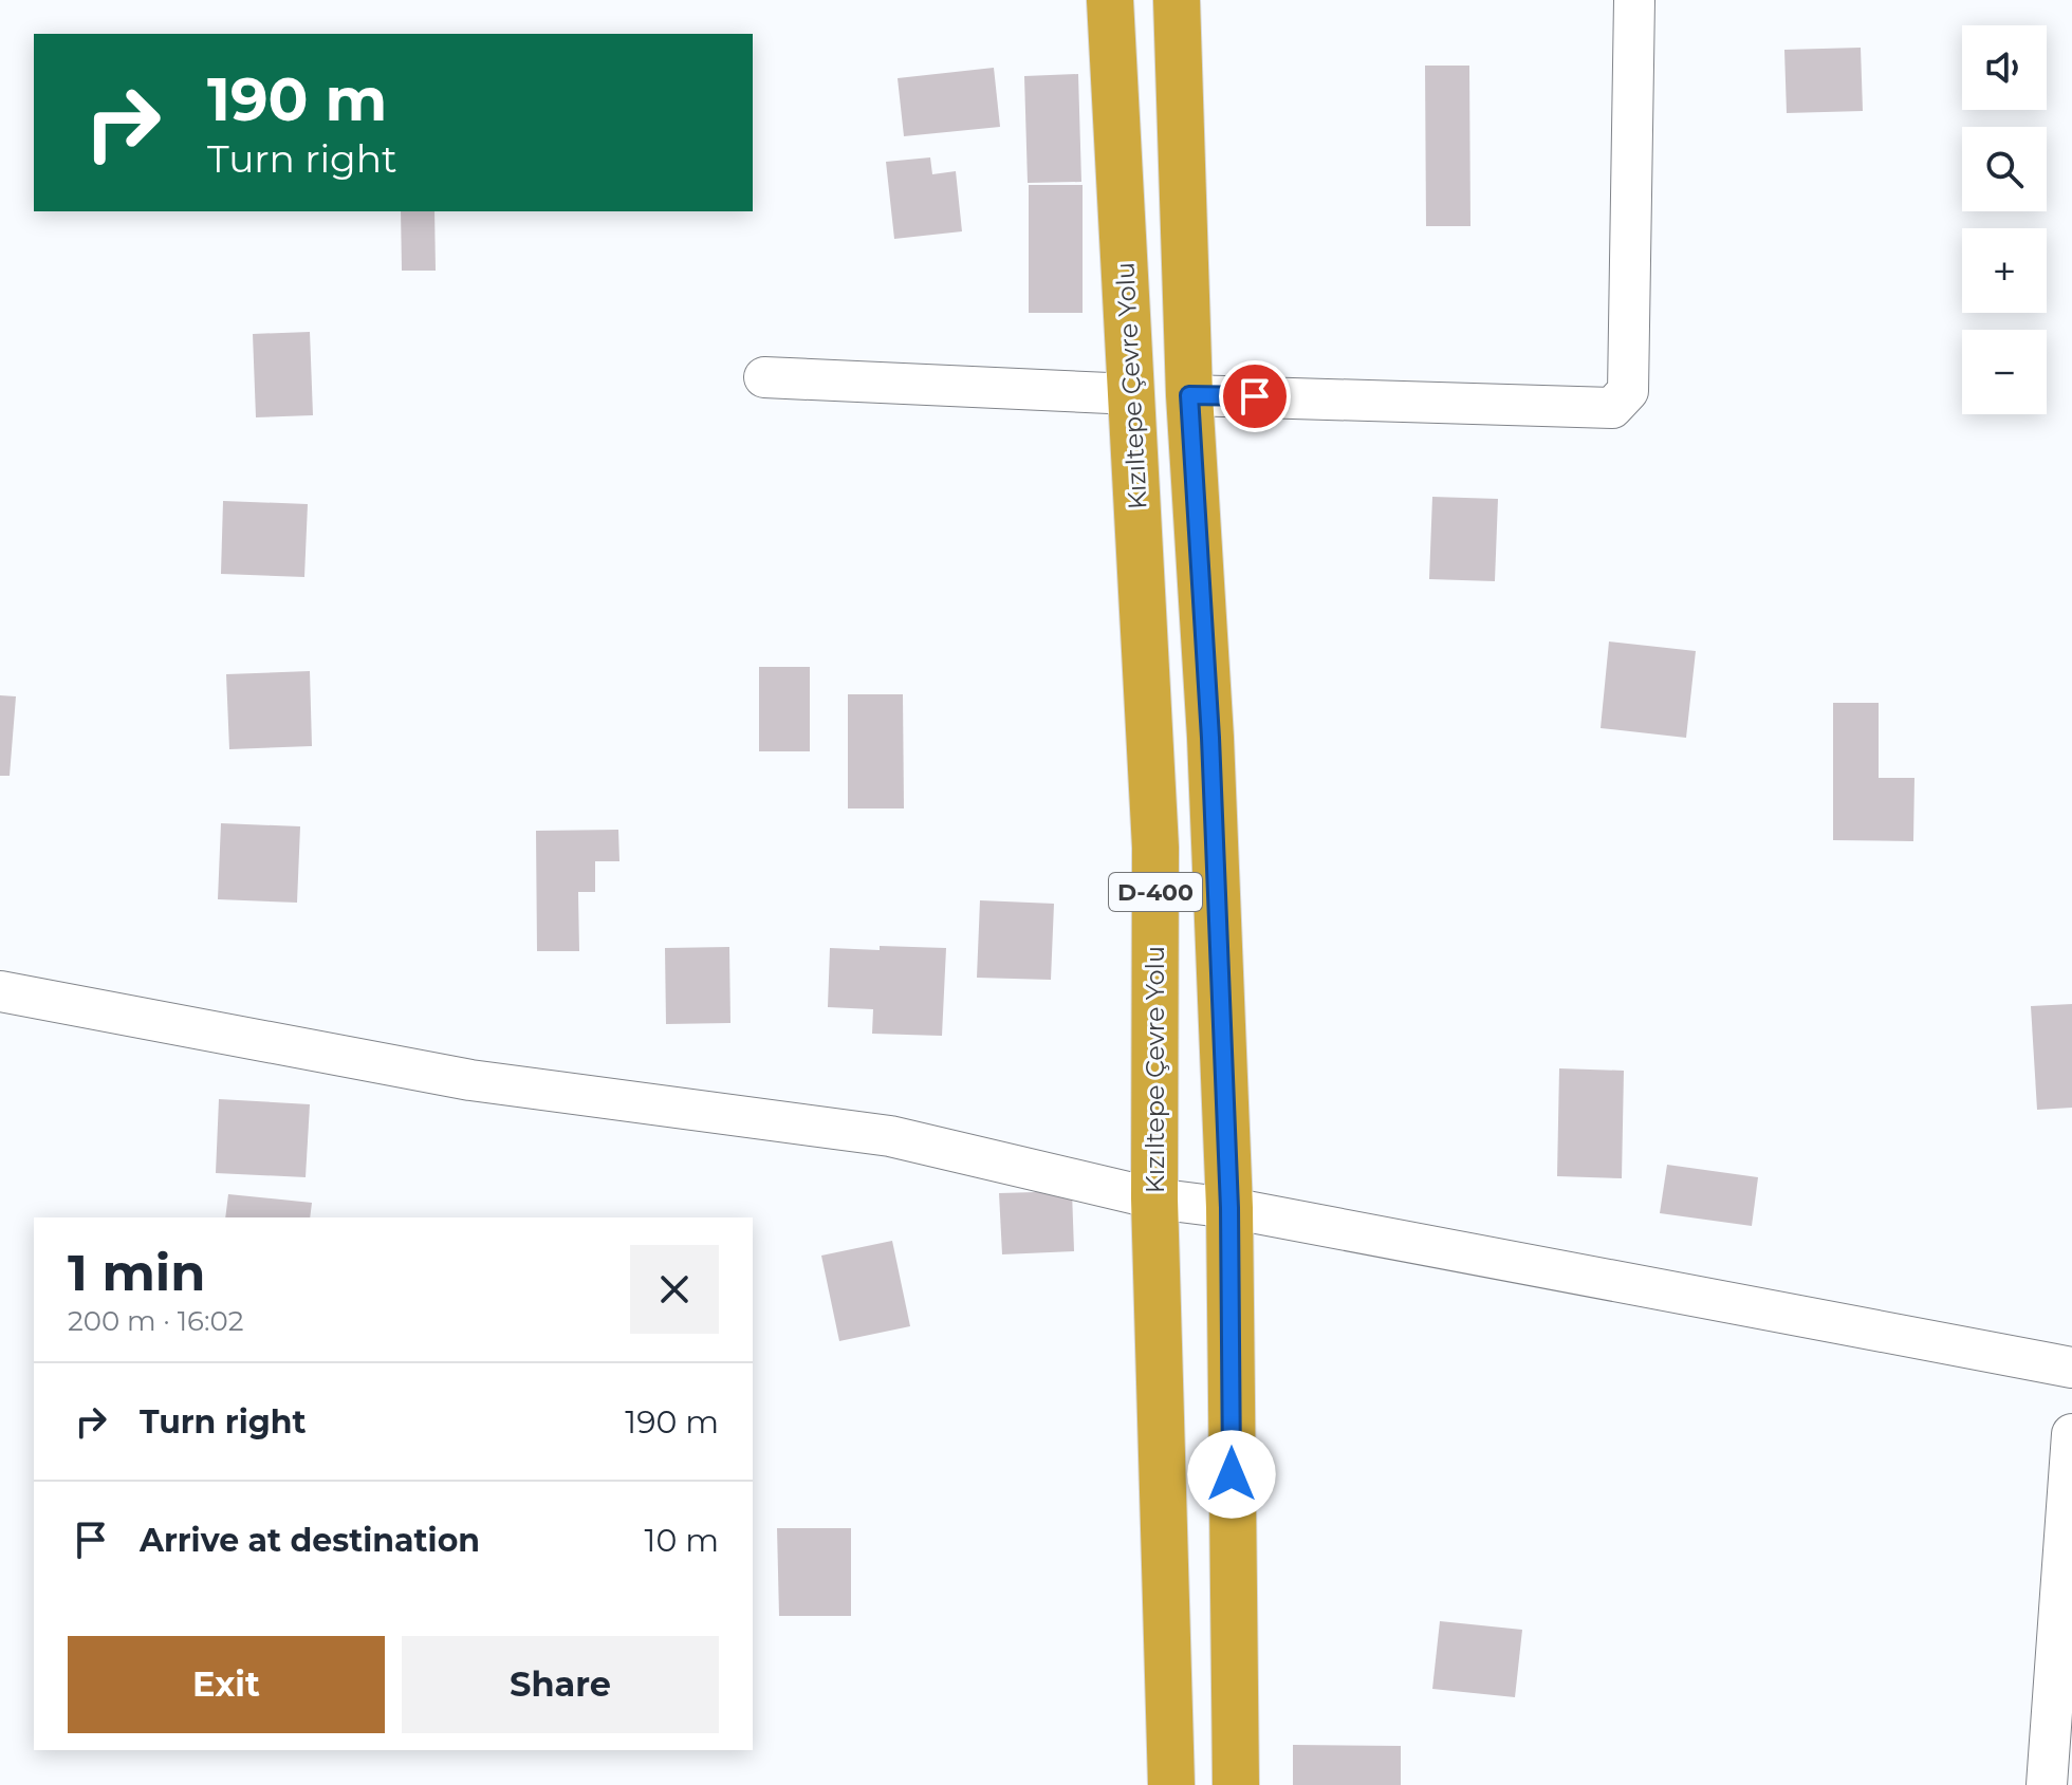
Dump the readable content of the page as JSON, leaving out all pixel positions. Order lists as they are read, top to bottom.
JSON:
{
  "streets": {
    "highway": ["Kızıltepe Çevre Yolu", "D-400"]
  },
  "page": {
    "map_buttons": ["+", "−"],
    "turn": ["190 m", "Turn right"],
    "heading": ["1 min", "200 m · 16:02"],
    "list": [
      {
        "name": "Turn right",
        "value": "190 m"
      },
      {
        "name": "Arrive at destination",
        "value": "10 m"
      }
    ],
    "buttons": ["Exit", "Share"]
  }
}
